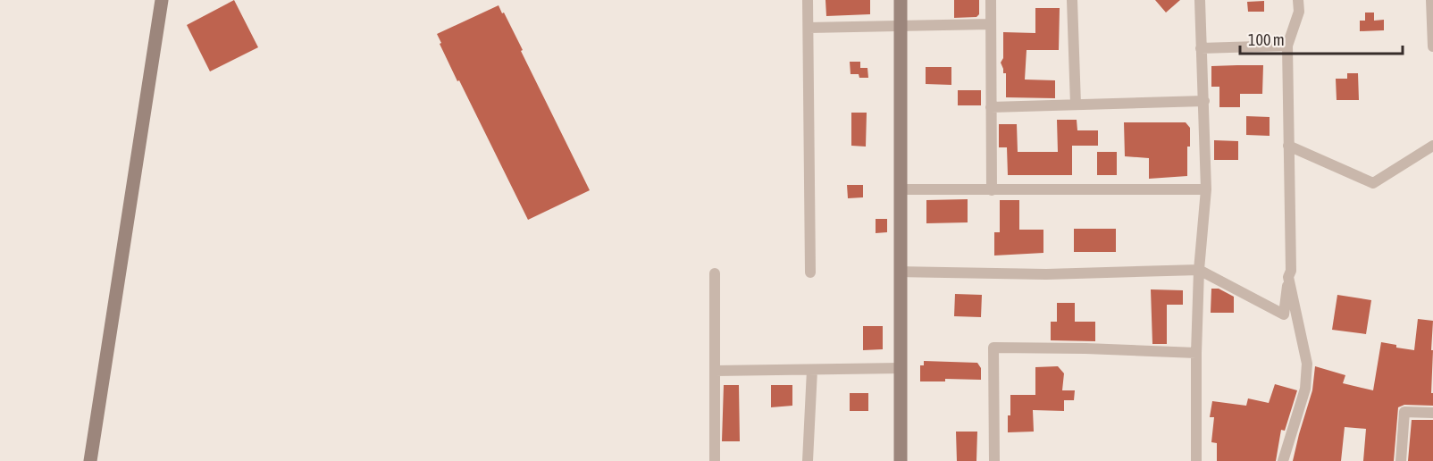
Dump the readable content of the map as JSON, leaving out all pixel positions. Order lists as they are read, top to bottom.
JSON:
{
  "scale_bar": "100 m"
}
